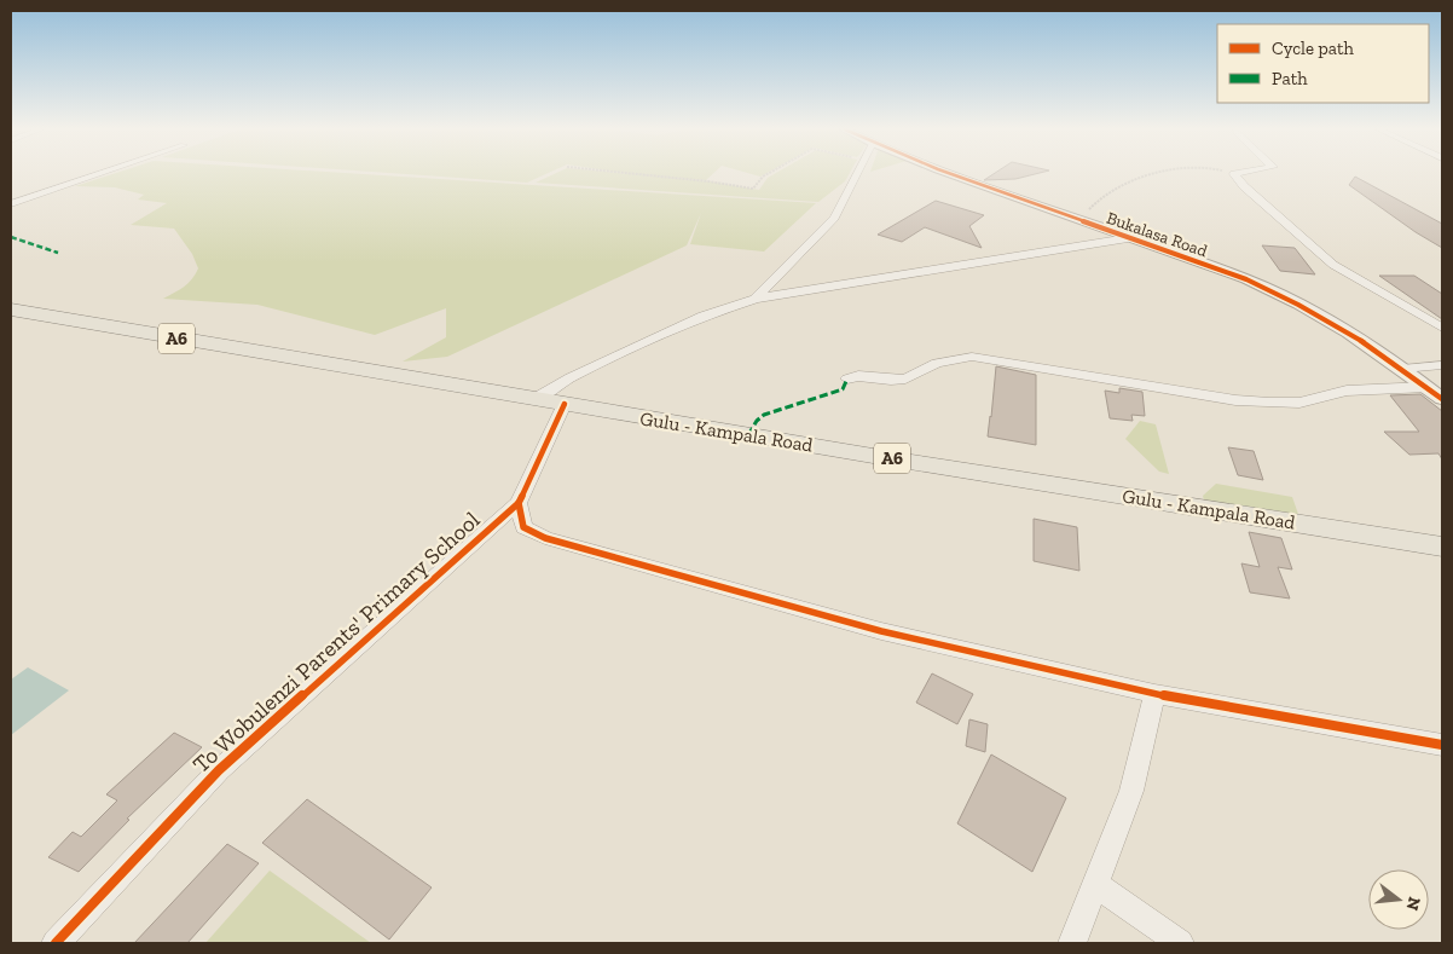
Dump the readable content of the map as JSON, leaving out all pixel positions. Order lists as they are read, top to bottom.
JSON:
{
  "streets": {
    "main road": ["A6", "Gulu - Kampala Road"],
    "street": ["Bukalasa Road", "To Wobulenzi Parents' Primary School"]
  },
  "crossings": [
    ["Gulu - Kampala Road", "To Wobulenzi Parents' Primary School"]
  ],
  "legend": ["Cycle path", "Path"],
  "north": "right"
}
